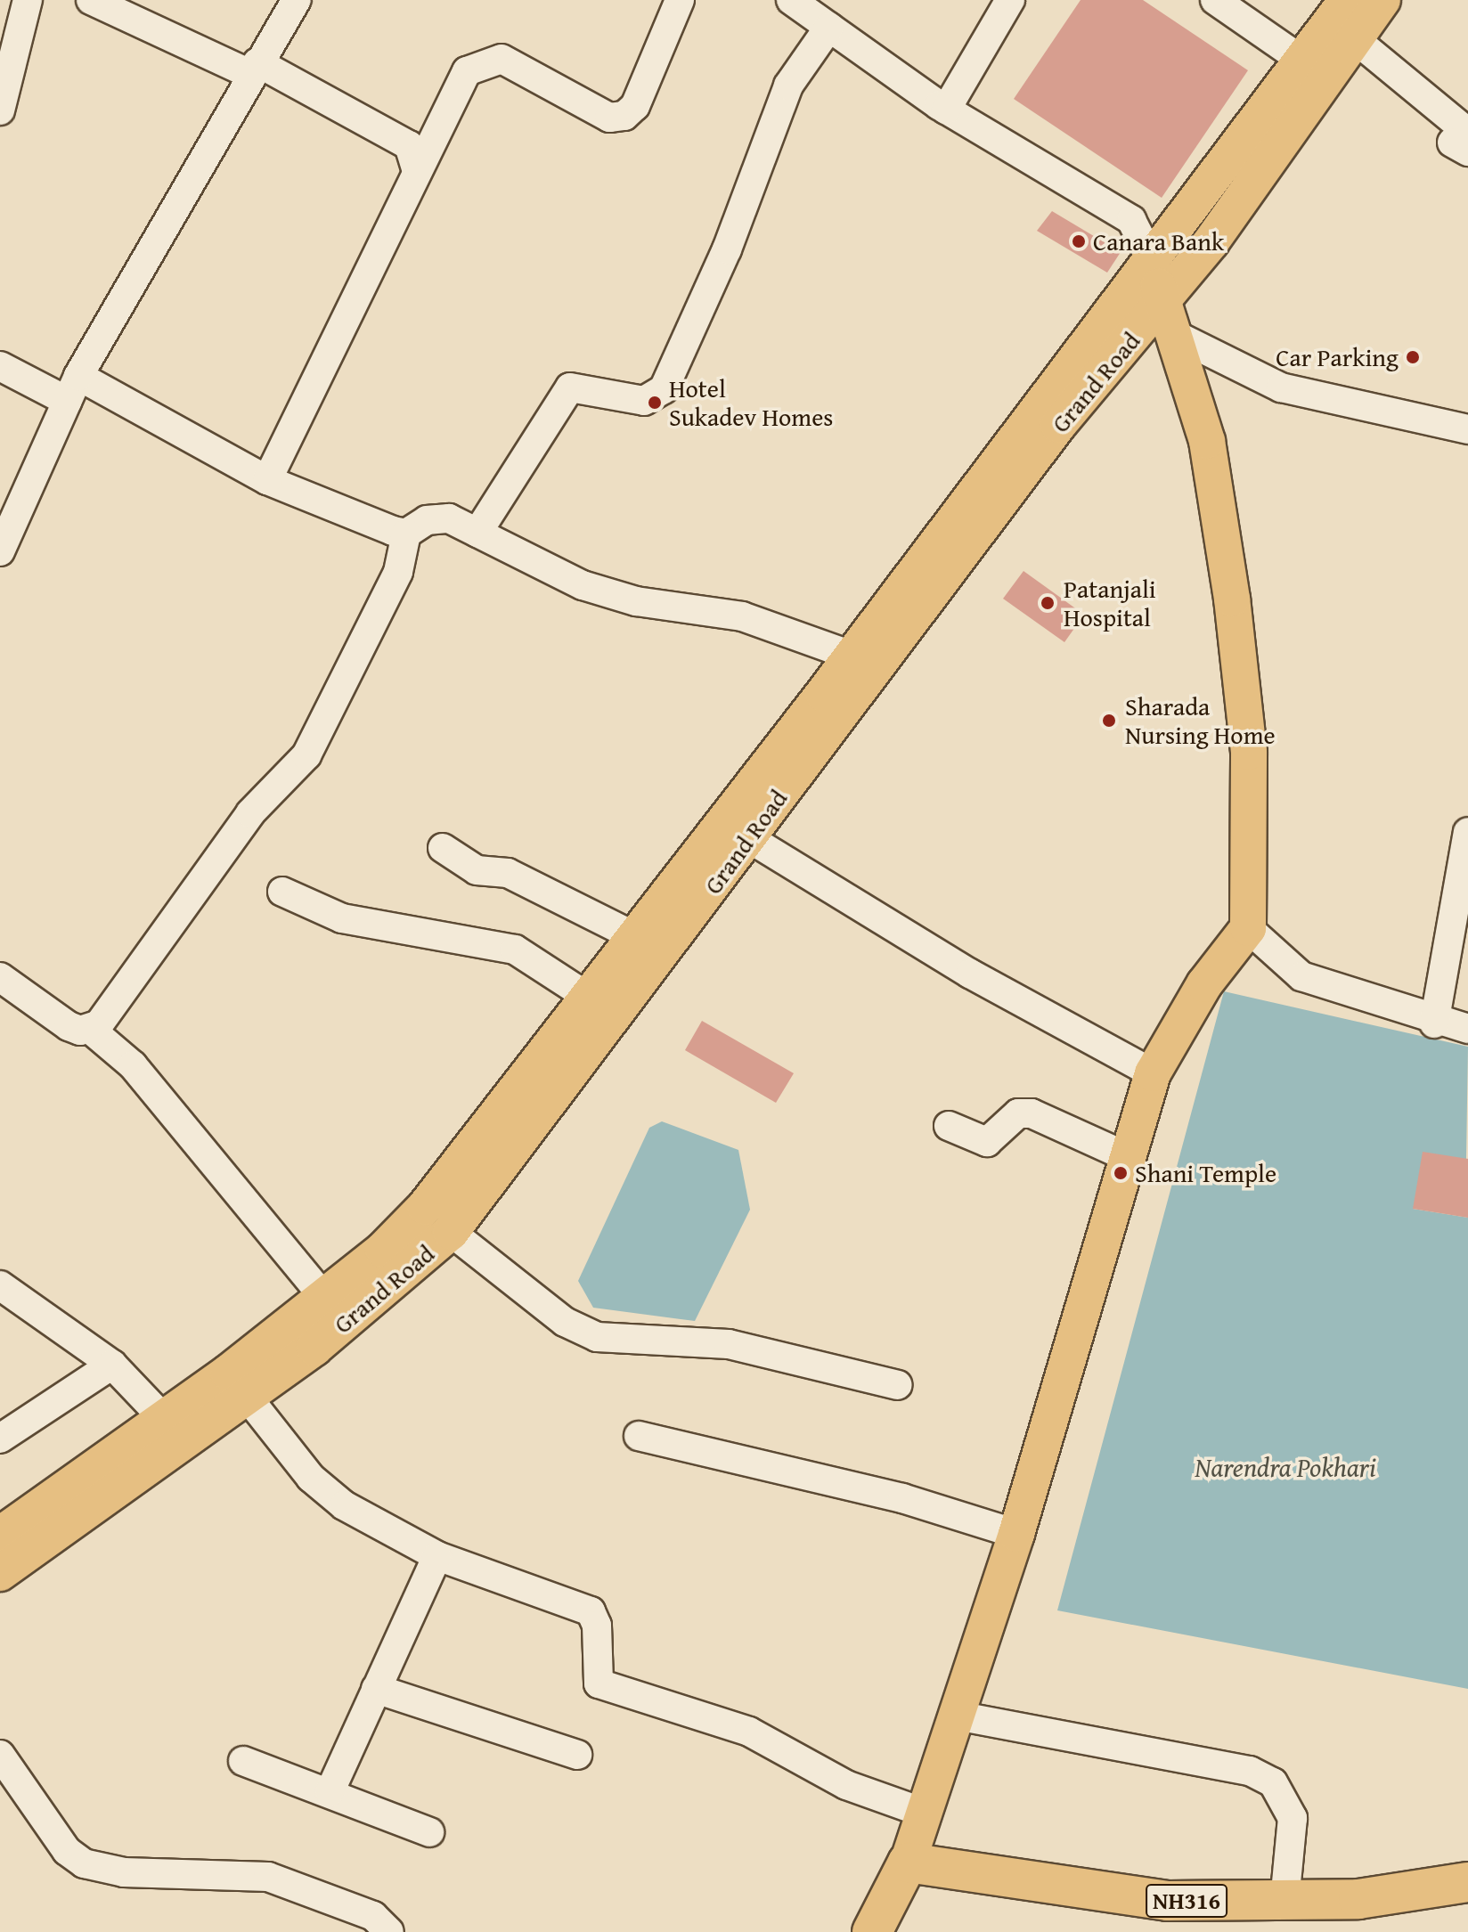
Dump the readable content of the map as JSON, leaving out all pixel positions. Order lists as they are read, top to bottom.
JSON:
{
  "streets": {
    "highway": ["NH316"],
    "main road": ["Grand Road"]
  },
  "water": ["Narendra Pokhari"],
  "places": [
    "Canara Bank",
    "Car Parking",
    "Hotel Sukadev Homes",
    "Patanjali Hospital",
    "Sharada Nursing Home",
    "Shani Temple"
  ]
}
